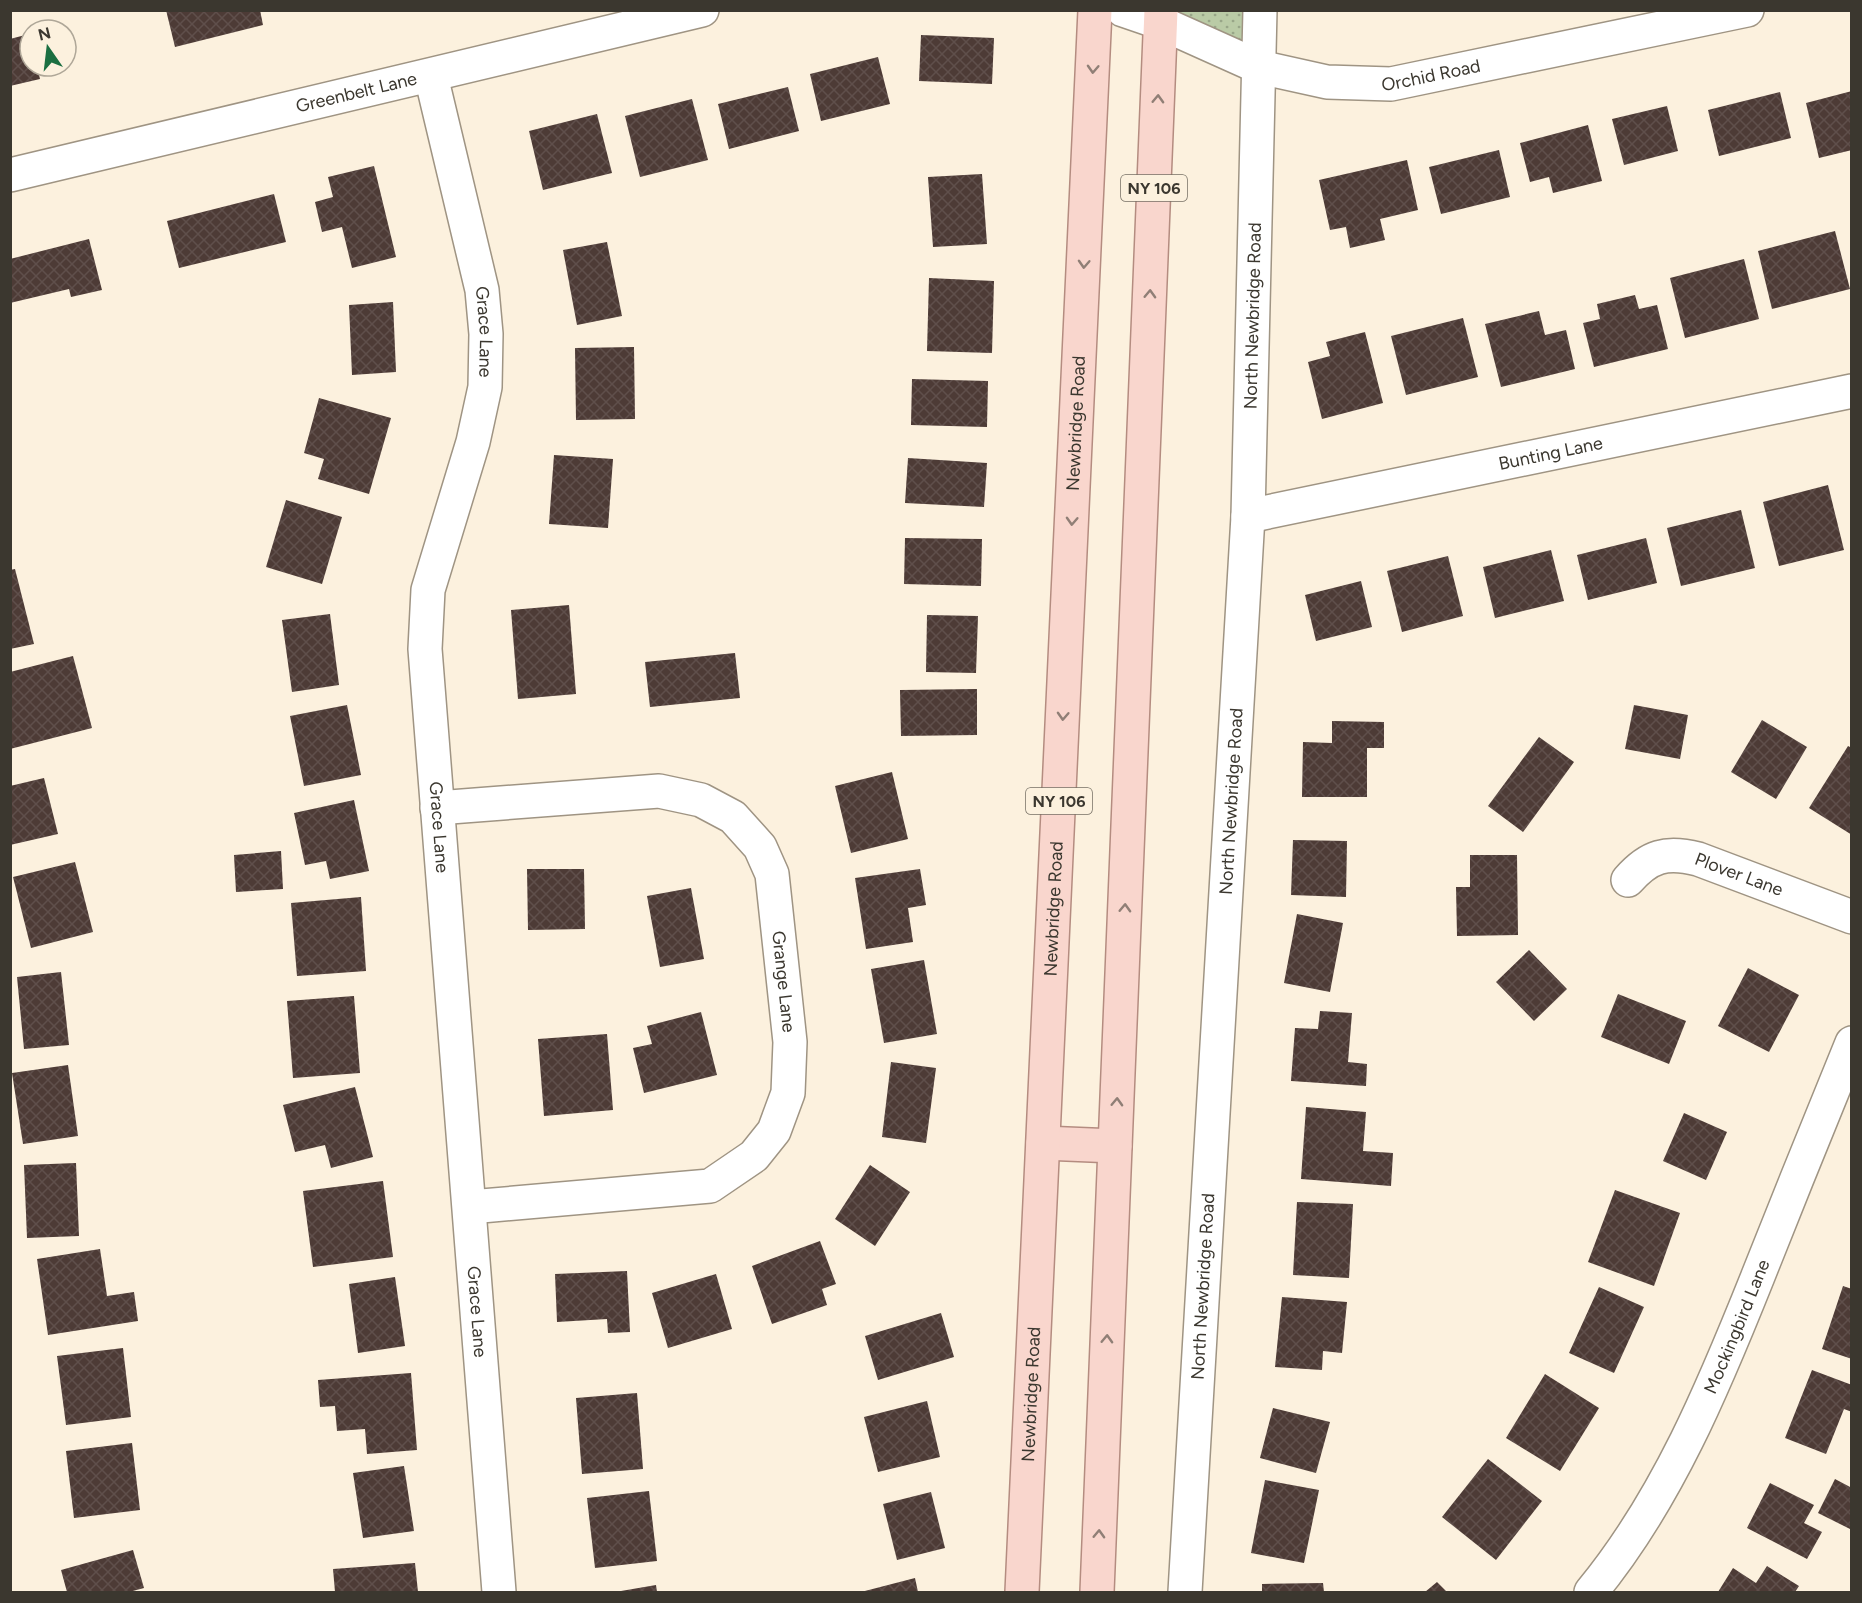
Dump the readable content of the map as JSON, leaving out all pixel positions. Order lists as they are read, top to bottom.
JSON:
{
  "streets": {
    "main road": ["NY 106", "Newbridge Road"],
    "street": [
      "Orchid Road",
      "Greenbelt Lane",
      "North Newbridge Road",
      "Grace Lane",
      "Bunting Lane",
      "Plover Lane",
      "Grange Lane",
      "Mockingbird Lane"
    ]
  },
  "crossings": [
    ["Orchid Road", "NY 106"],
    ["Orchid Road", "North Newbridge Road"],
    ["Greenbelt Lane", "Grace Lane"],
    ["North Newbridge Road", "Bunting Lane"],
    ["Grace Lane", "Grange Lane"]
  ],
  "north": "top"
}
